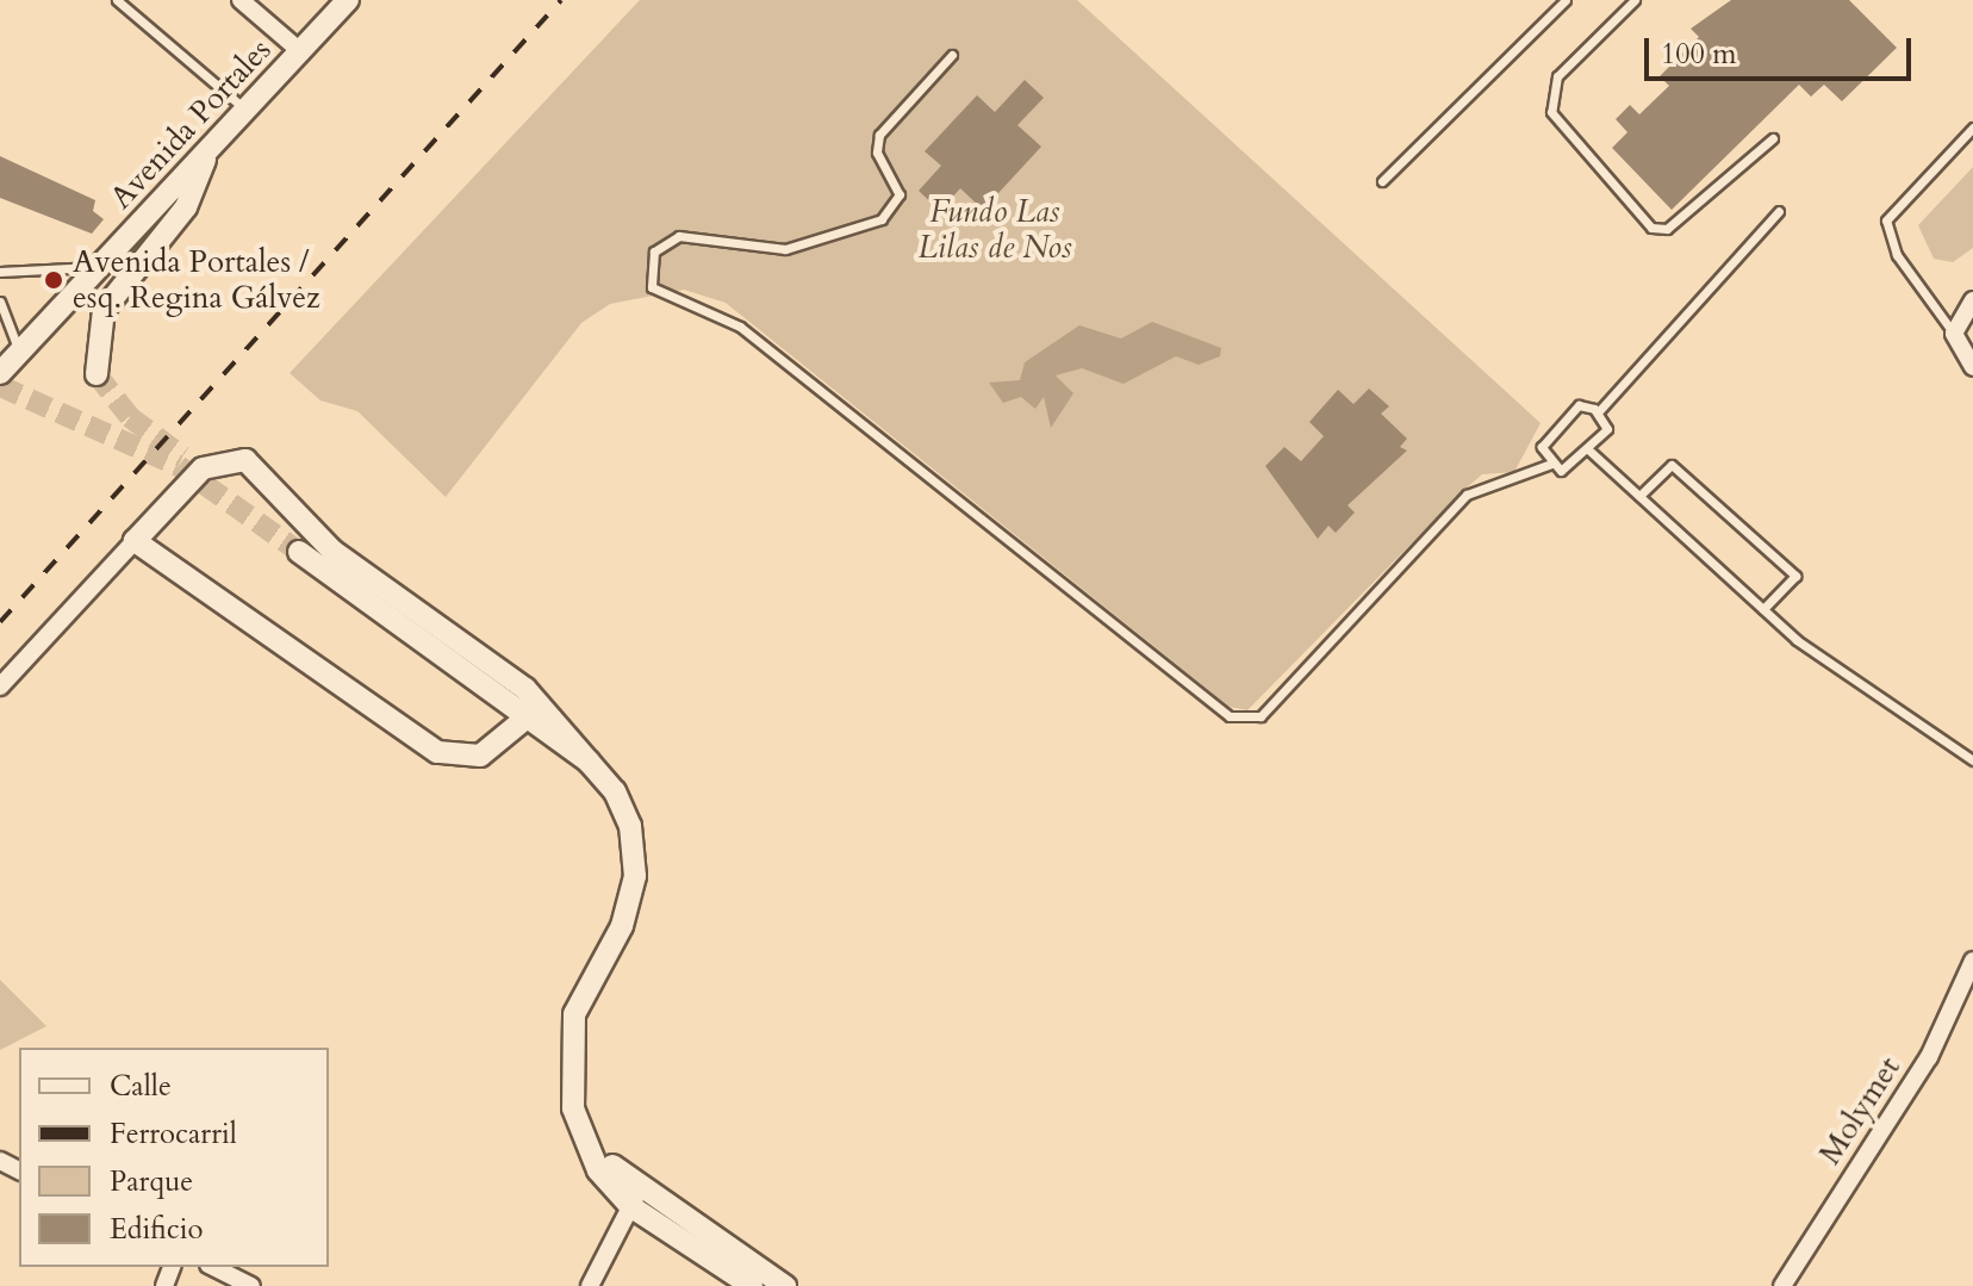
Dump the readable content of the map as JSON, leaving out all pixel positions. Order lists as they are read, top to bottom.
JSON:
{
  "streets": {
    "main road": ["Avenida Portales"],
    "street": ["Molymet"]
  },
  "parks": ["Fundo Las Lilas de Nos"],
  "places": ["Avenida Portales / esq. Regina Gálvez"],
  "legend": [
    "Calle",
    "Ferrocarril",
    "Parque",
    "Edificio"
  ],
  "scale_bar": "100 m"
}
